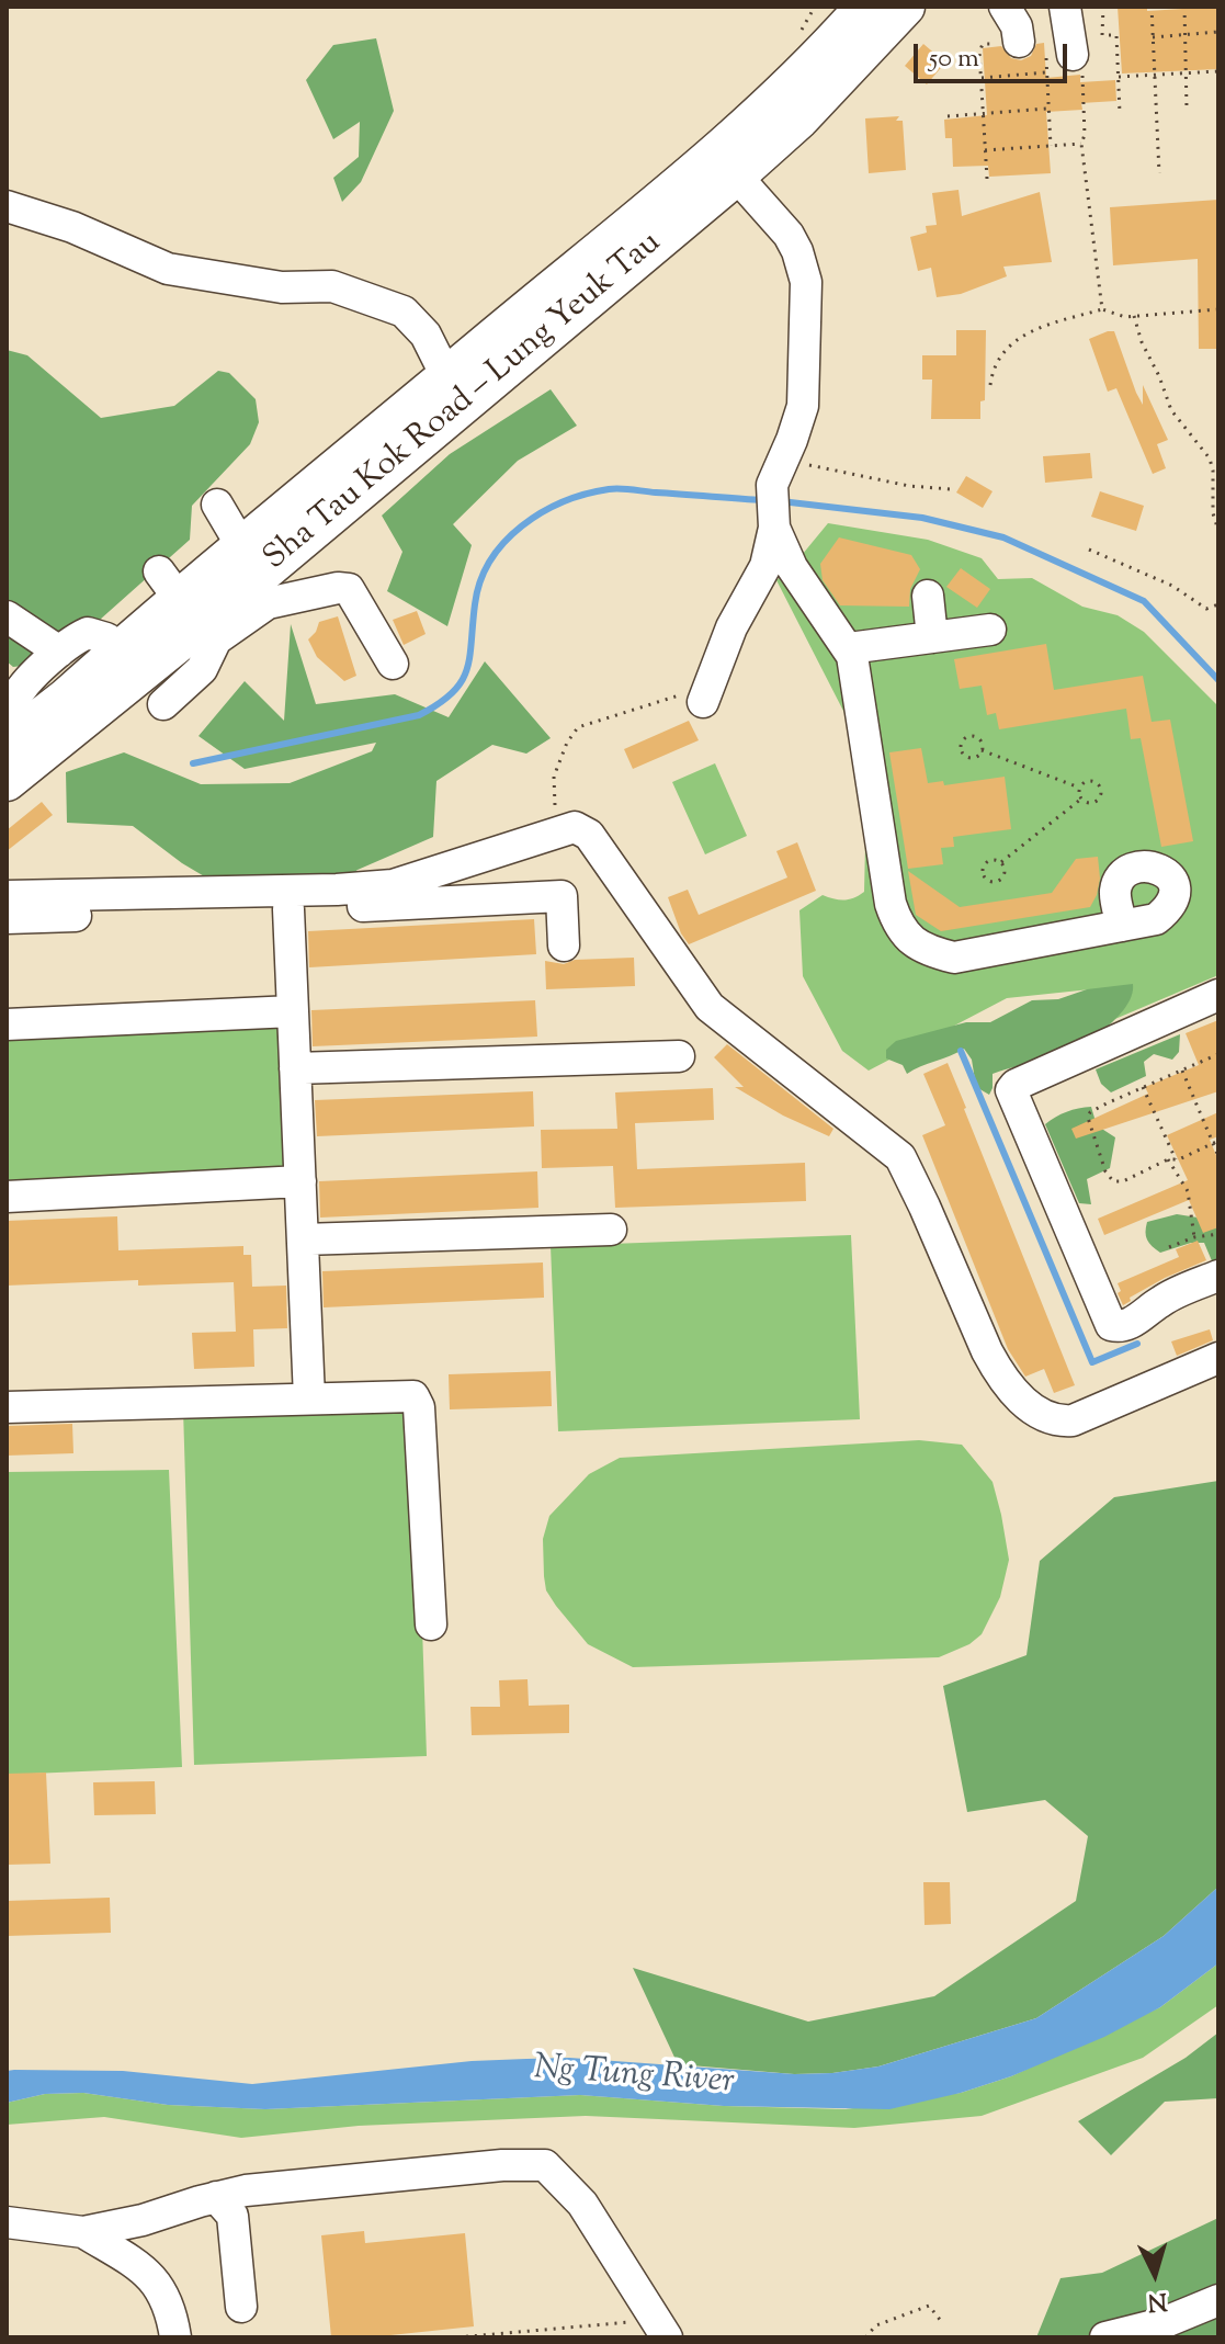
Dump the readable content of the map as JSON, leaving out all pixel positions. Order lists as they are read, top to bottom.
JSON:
{
  "streets": {
    "main road": ["Sha Tau Kok Road – Lung Yeuk Tau"]
  },
  "water": ["Ng Tung River"],
  "scale_bar": "50 m",
  "north": "bottom"
}
